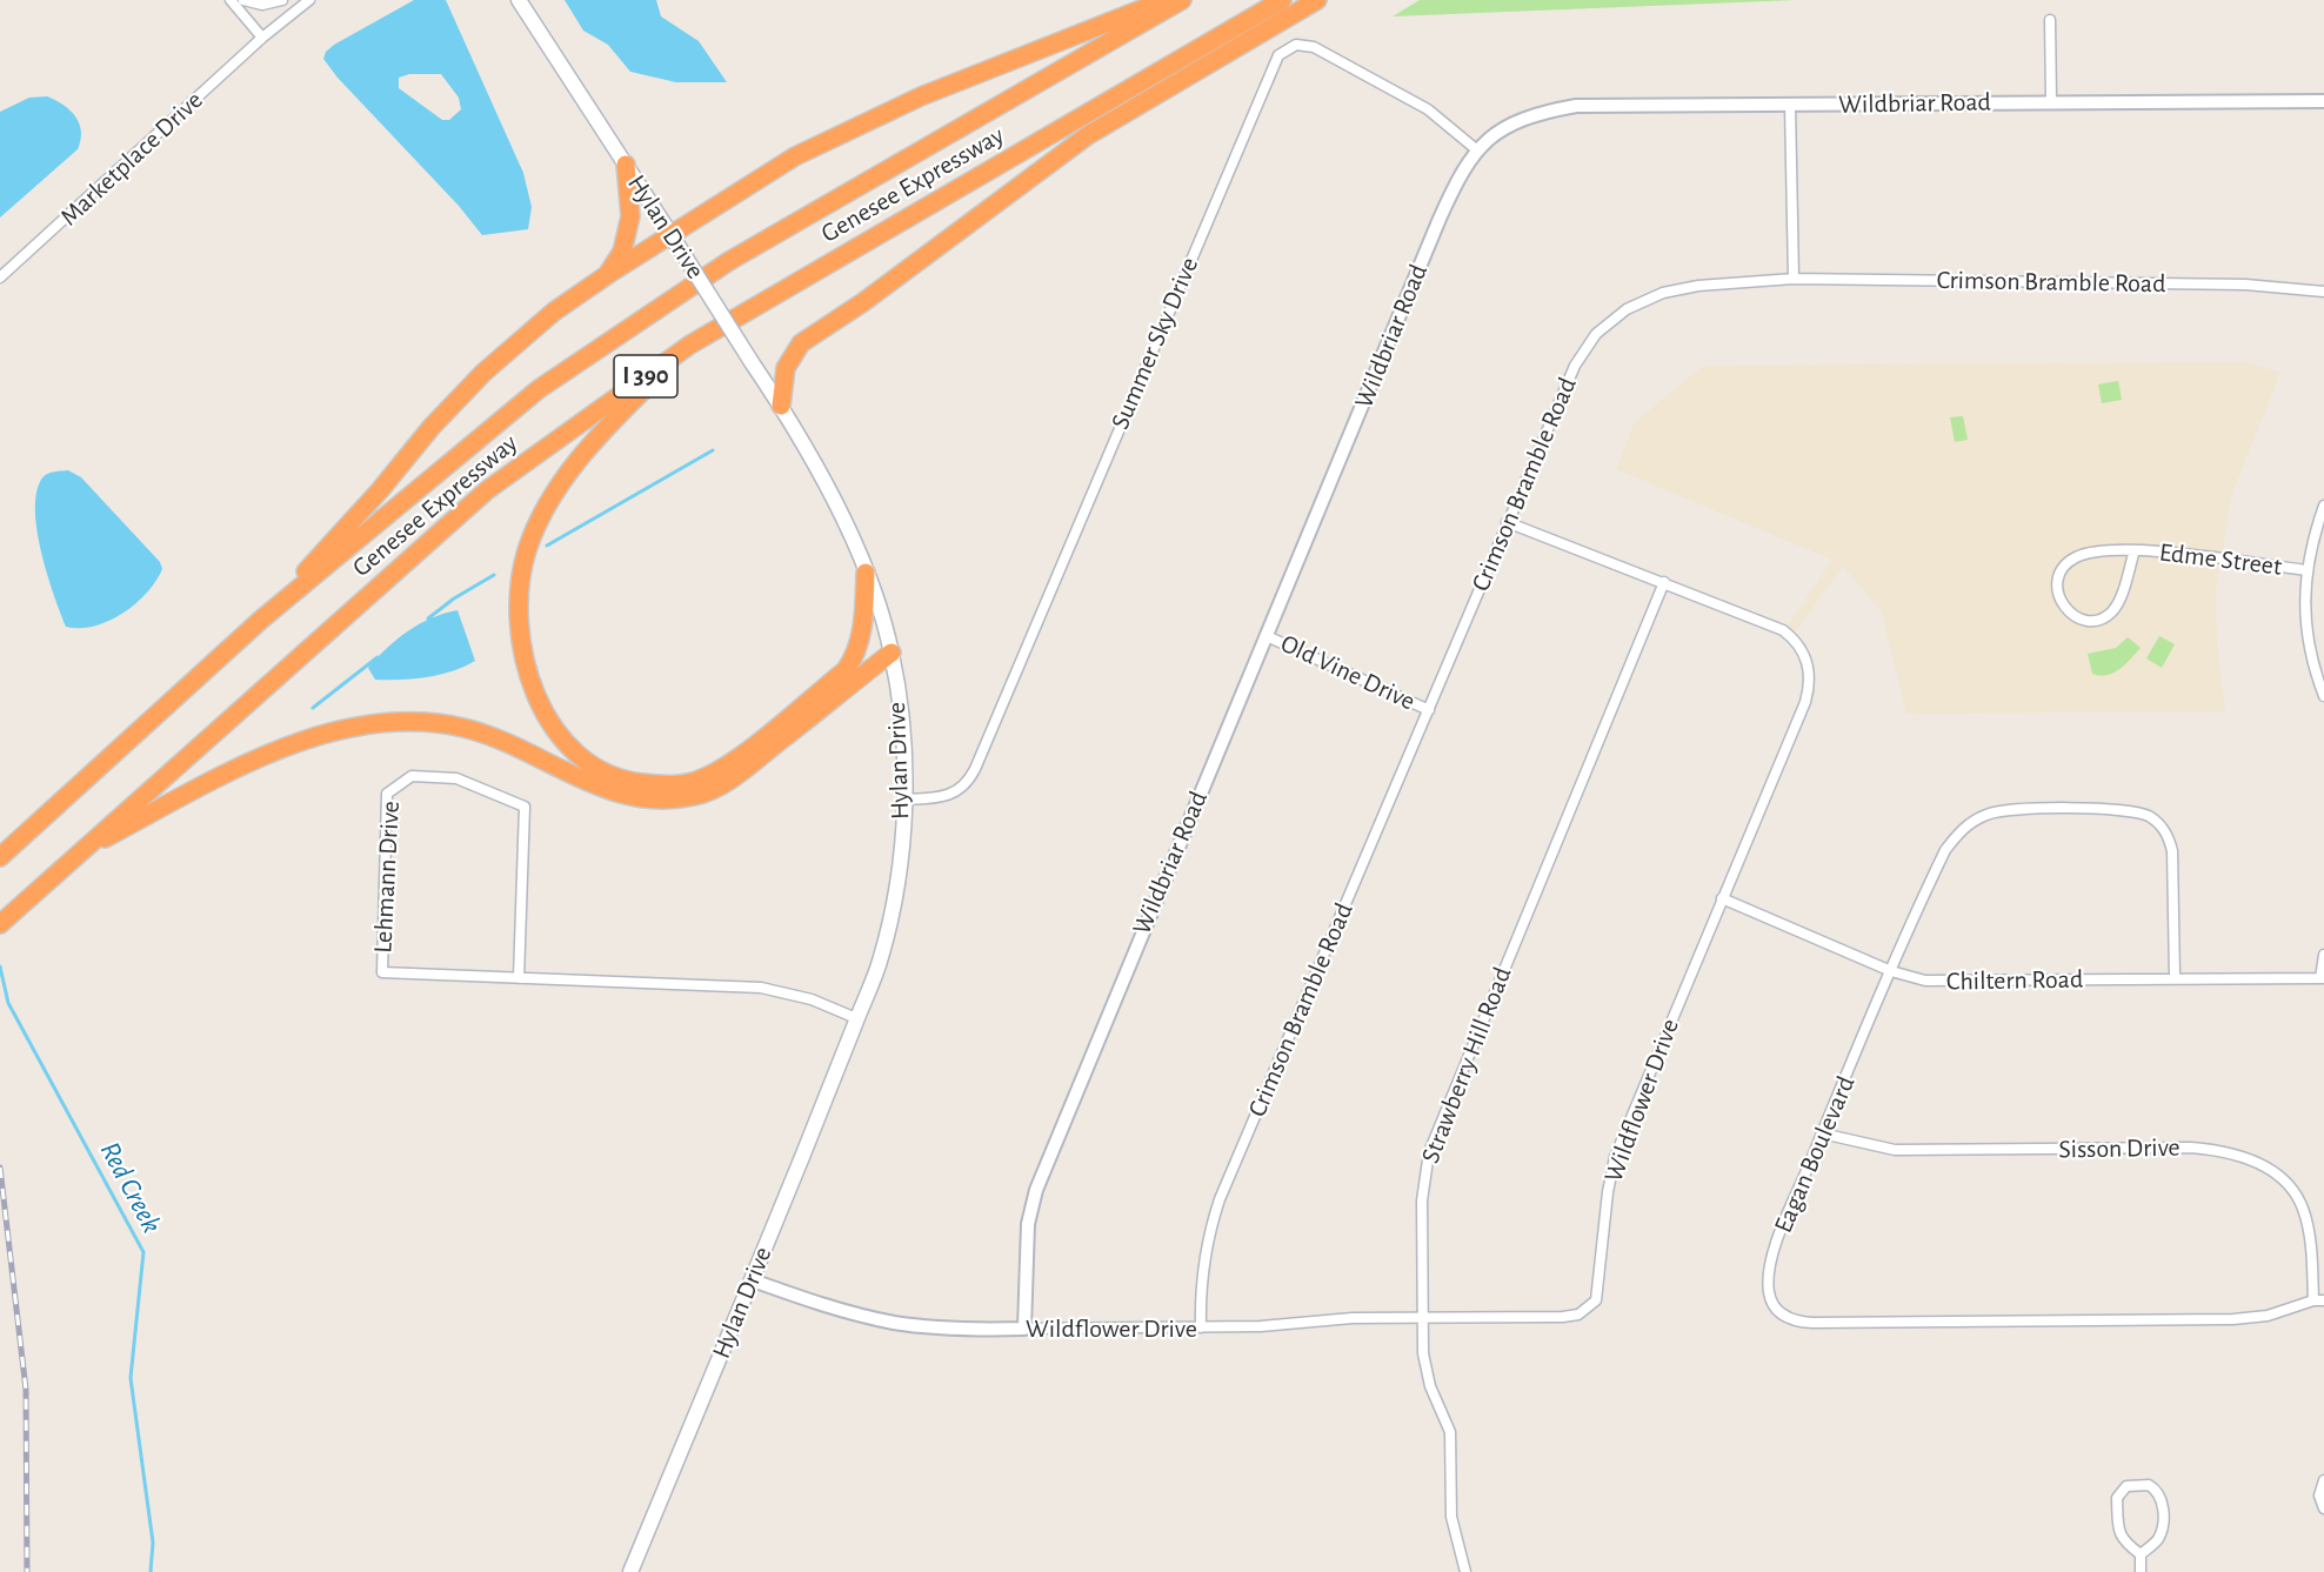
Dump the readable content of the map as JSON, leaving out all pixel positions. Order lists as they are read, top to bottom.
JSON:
{
  "streets": {
    "highway": ["Genesee Expressway", "I 390"],
    "main road": ["Hylan Drive"],
    "street": [
      "Wildbriar Road",
      "Marketplace Drive",
      "Crimson Bramble Road",
      "Summer Sky Drive",
      "Edme Street",
      "Old Vine Drive",
      "Lehmann Drive",
      "Chiltern Road",
      "Strawberry Hill Road",
      "Wildflower Drive",
      "Sisson Drive",
      "Eagan Boulevard"
    ]
  },
  "crossings": [
    ["Wildbriar Road", "Summer Sky Drive"],
    ["Wildbriar Road", "Old Vine Drive"],
    ["Wildbriar Road", "Wildflower Drive"],
    ["Hylan Drive", "Summer Sky Drive"],
    ["Hylan Drive", "Lehmann Drive"],
    ["Hylan Drive", "Wildflower Drive"],
    ["Crimson Bramble Road", "Old Vine Drive"],
    ["Crimson Bramble Road", "Wildflower Drive"],
    ["Chiltern Road", "Wildflower Drive"],
    ["Chiltern Road", "Eagan Boulevard"],
    ["Strawberry Hill Road", "Wildflower Drive"],
    ["Sisson Drive", "Eagan Boulevard"]
  ],
  "water": ["Red Creek"]
}
